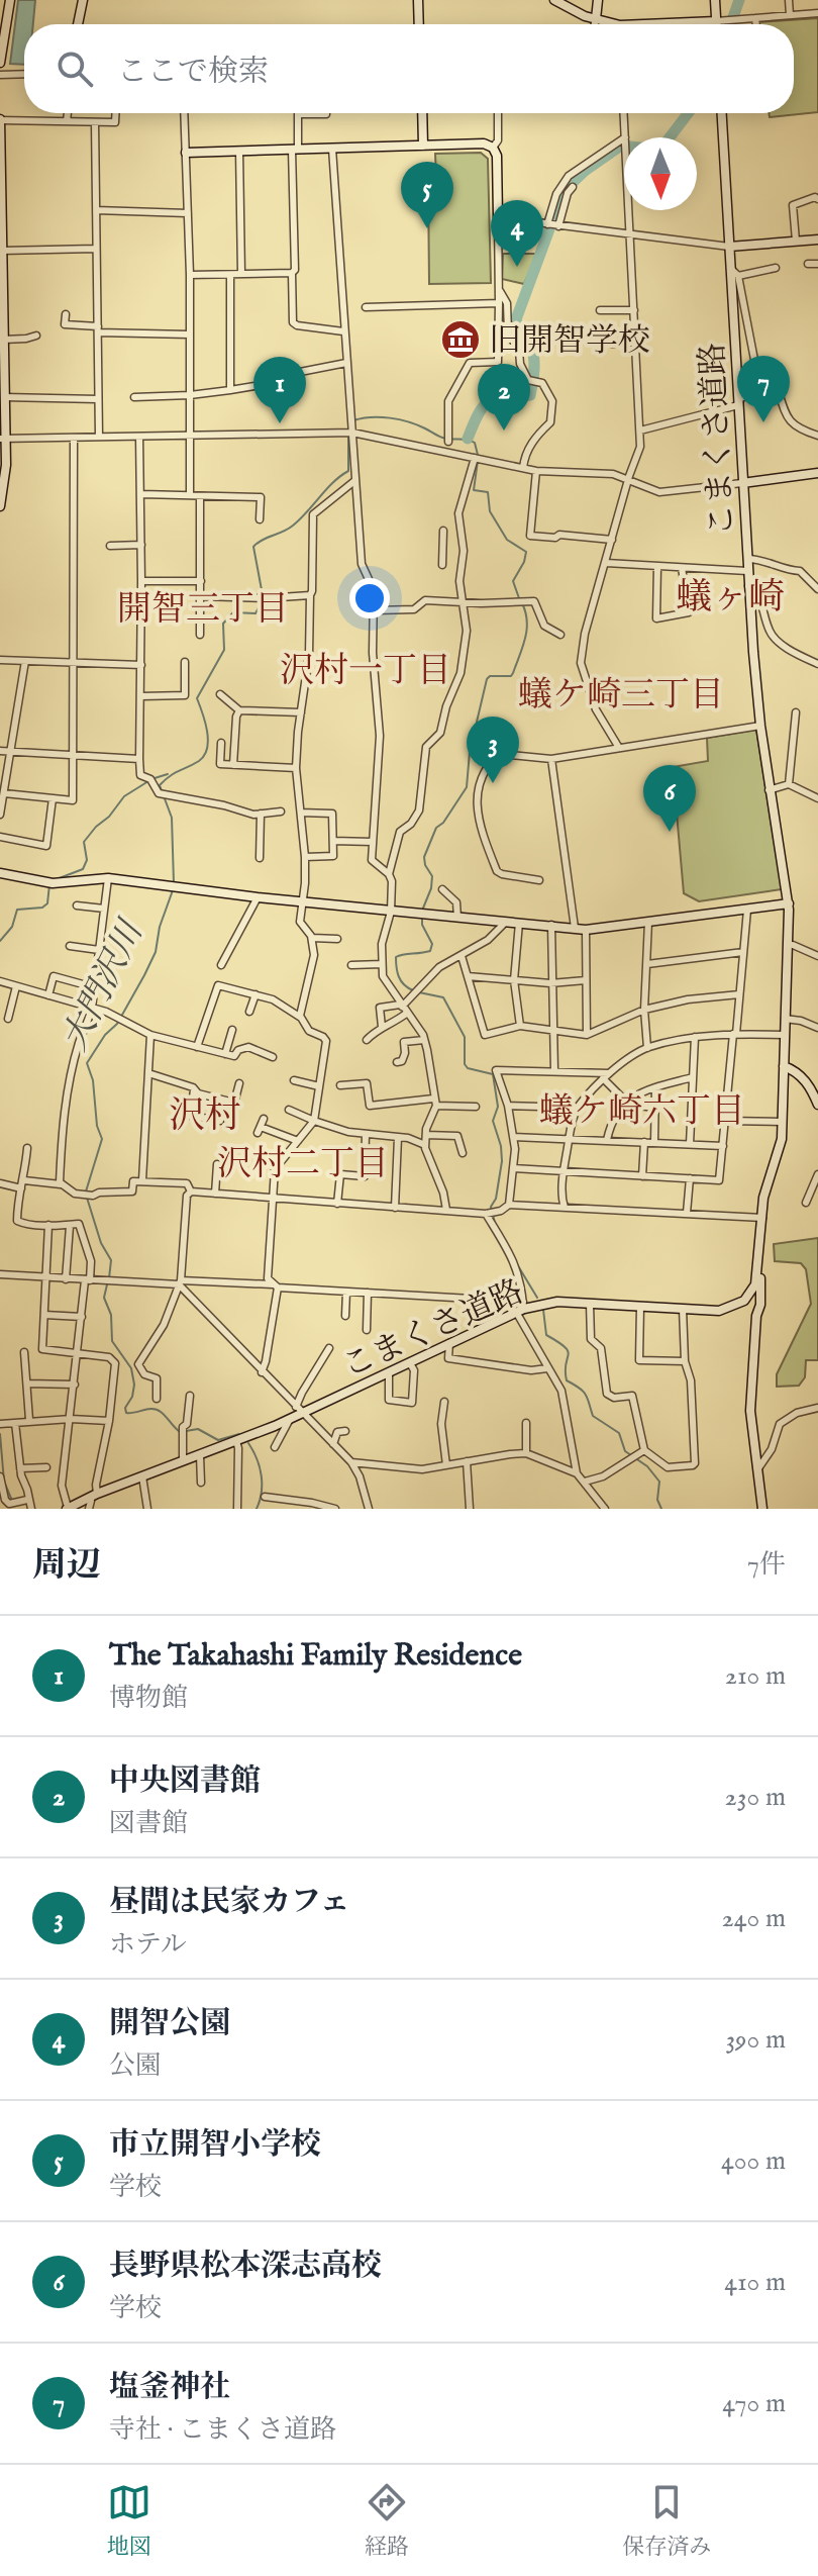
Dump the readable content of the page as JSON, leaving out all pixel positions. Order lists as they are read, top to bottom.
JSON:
{
  "streets": {
    "street": ["こまくさ道路"]
  },
  "districts": [
    "蟻ヶ崎",
    "開智三丁目",
    "沢村一丁目",
    "蟻ケ崎三丁目",
    "蟻ケ崎六丁目",
    "沢村",
    "沢村二丁目"
  ],
  "water": ["大門沢川"],
  "places": {
    "museum": ["旧開智学校"]
  },
  "north": "bottom",
  "page": {
    "search": "ここで検索",
    "pins": [
      "5",
      "4",
      "7",
      "1",
      "2",
      "3",
      "6"
    ],
    "heading": ["周辺", "7件"],
    "list": [
      {
        "mark": "1",
        "name": "The Takahashi Family Residence",
        "note": "博物館",
        "value": "210 m"
      },
      {
        "mark": "2",
        "name": "中央図書館",
        "note": "図書館",
        "value": "230 m"
      },
      {
        "mark": "3",
        "name": "昼間は民家カフェ",
        "note": "ホテル",
        "value": "240 m"
      },
      {
        "mark": "4",
        "name": "開智公園",
        "note": "公園",
        "value": "390 m"
      },
      {
        "mark": "5",
        "name": "市立開智小学校",
        "note": "学校",
        "value": "400 m"
      },
      {
        "mark": "6",
        "name": "長野県松本深志高校",
        "note": "学校",
        "value": "410 m"
      },
      {
        "mark": "7",
        "name": "塩釜神社",
        "note": "寺社 · こまくさ道路",
        "value": "470 m"
      }
    ],
    "nav": ["地図", "経路", "保存済み"]
  }
}
